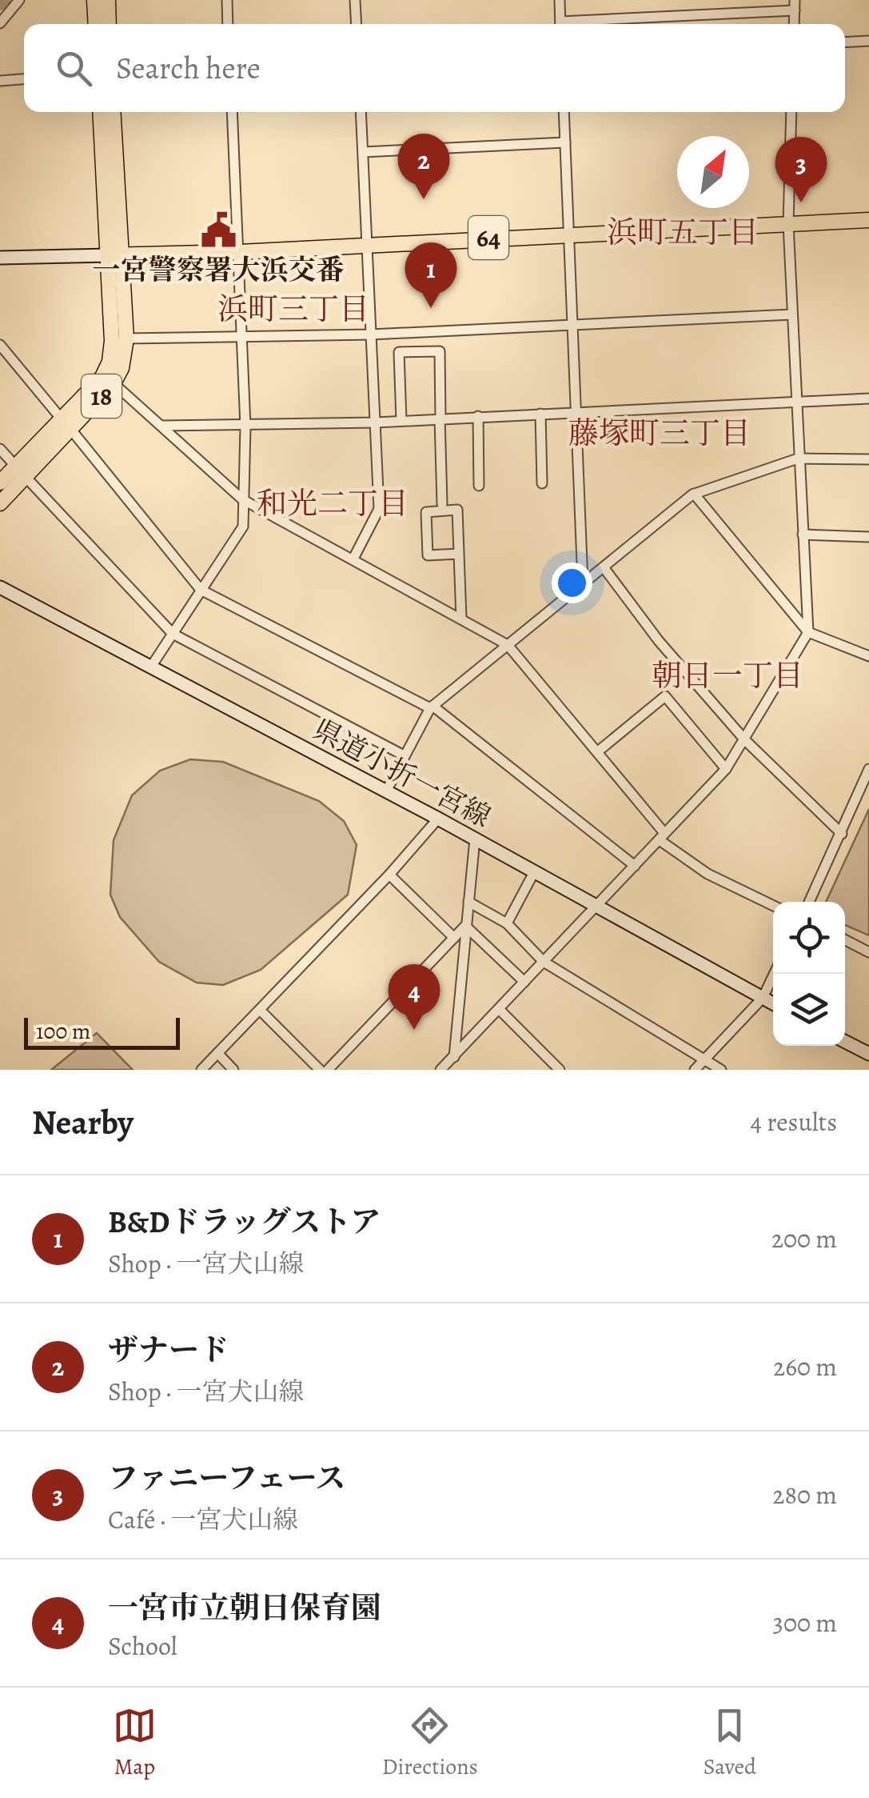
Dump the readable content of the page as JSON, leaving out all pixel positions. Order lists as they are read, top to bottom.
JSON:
{
  "streets": {
    "main road": ["64", "18", "県道小折一宮線"]
  },
  "crossings": [
    ["64", "18"]
  ],
  "districts": [
    "浜町五丁目",
    "浜町三丁目",
    "藤塚町三丁目",
    "和光二丁目",
    "朝日一丁目"
  ],
  "places": {
    "public building": ["一宮警察署大浜交番"]
  },
  "scale_bar": "100 m",
  "north": "top right",
  "page": {
    "search": "Search here",
    "pins": [
      "2",
      "3",
      "1",
      "4"
    ],
    "scale": "100 m",
    "heading": ["Nearby", "4 results"],
    "list": [
      {
        "mark": "1",
        "name": "B&Dドラッグストア",
        "note": "Shop · 一宮犬山線",
        "value": "200 m"
      },
      {
        "mark": "2",
        "name": "ザナード",
        "note": "Shop · 一宮犬山線",
        "value": "260 m"
      },
      {
        "mark": "3",
        "name": "ファニーフェース",
        "note": "Café · 一宮犬山線",
        "value": "280 m"
      },
      {
        "mark": "4",
        "name": "一宮市立朝日保育園",
        "note": "School",
        "value": "300 m"
      }
    ],
    "nav": ["Map", "Directions", "Saved"]
  }
}
